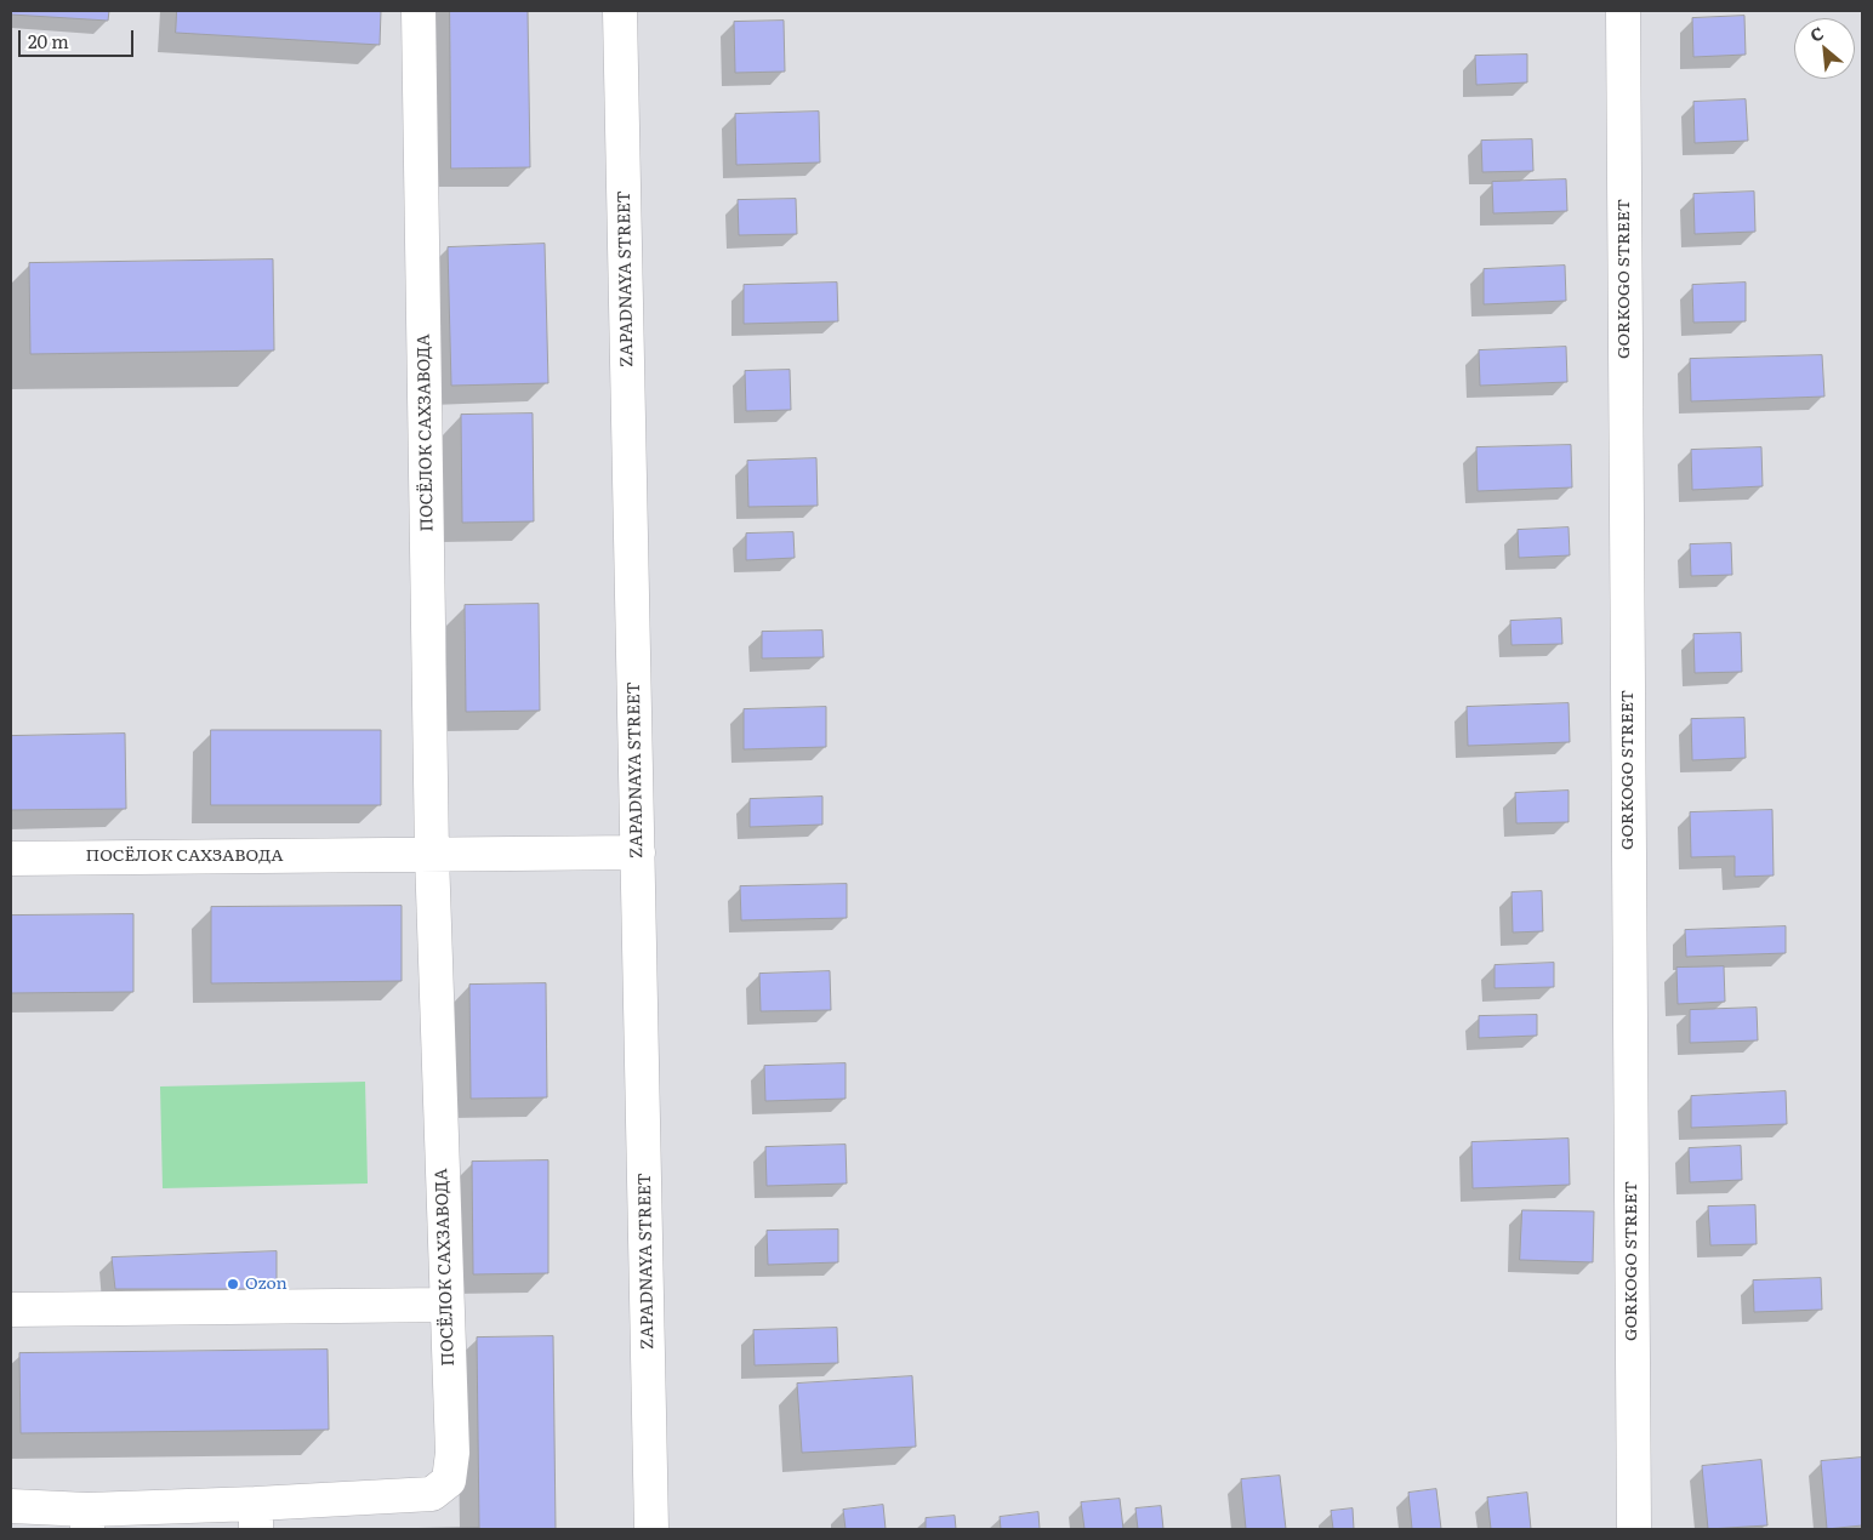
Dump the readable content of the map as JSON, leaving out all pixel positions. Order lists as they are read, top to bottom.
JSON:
{
  "streets": {
    "street": ["ZAPADNAYA STREET", "GORKOGO STREET", "ПОСЁЛОК САХЗАВОДА"]
  },
  "crossings": [
    ["ZAPADNAYA STREET", "ПОСЁЛОК САХЗАВОДА"]
  ],
  "places": ["Ozon"],
  "scale_bar": "20 m",
  "north": "top left"
}
